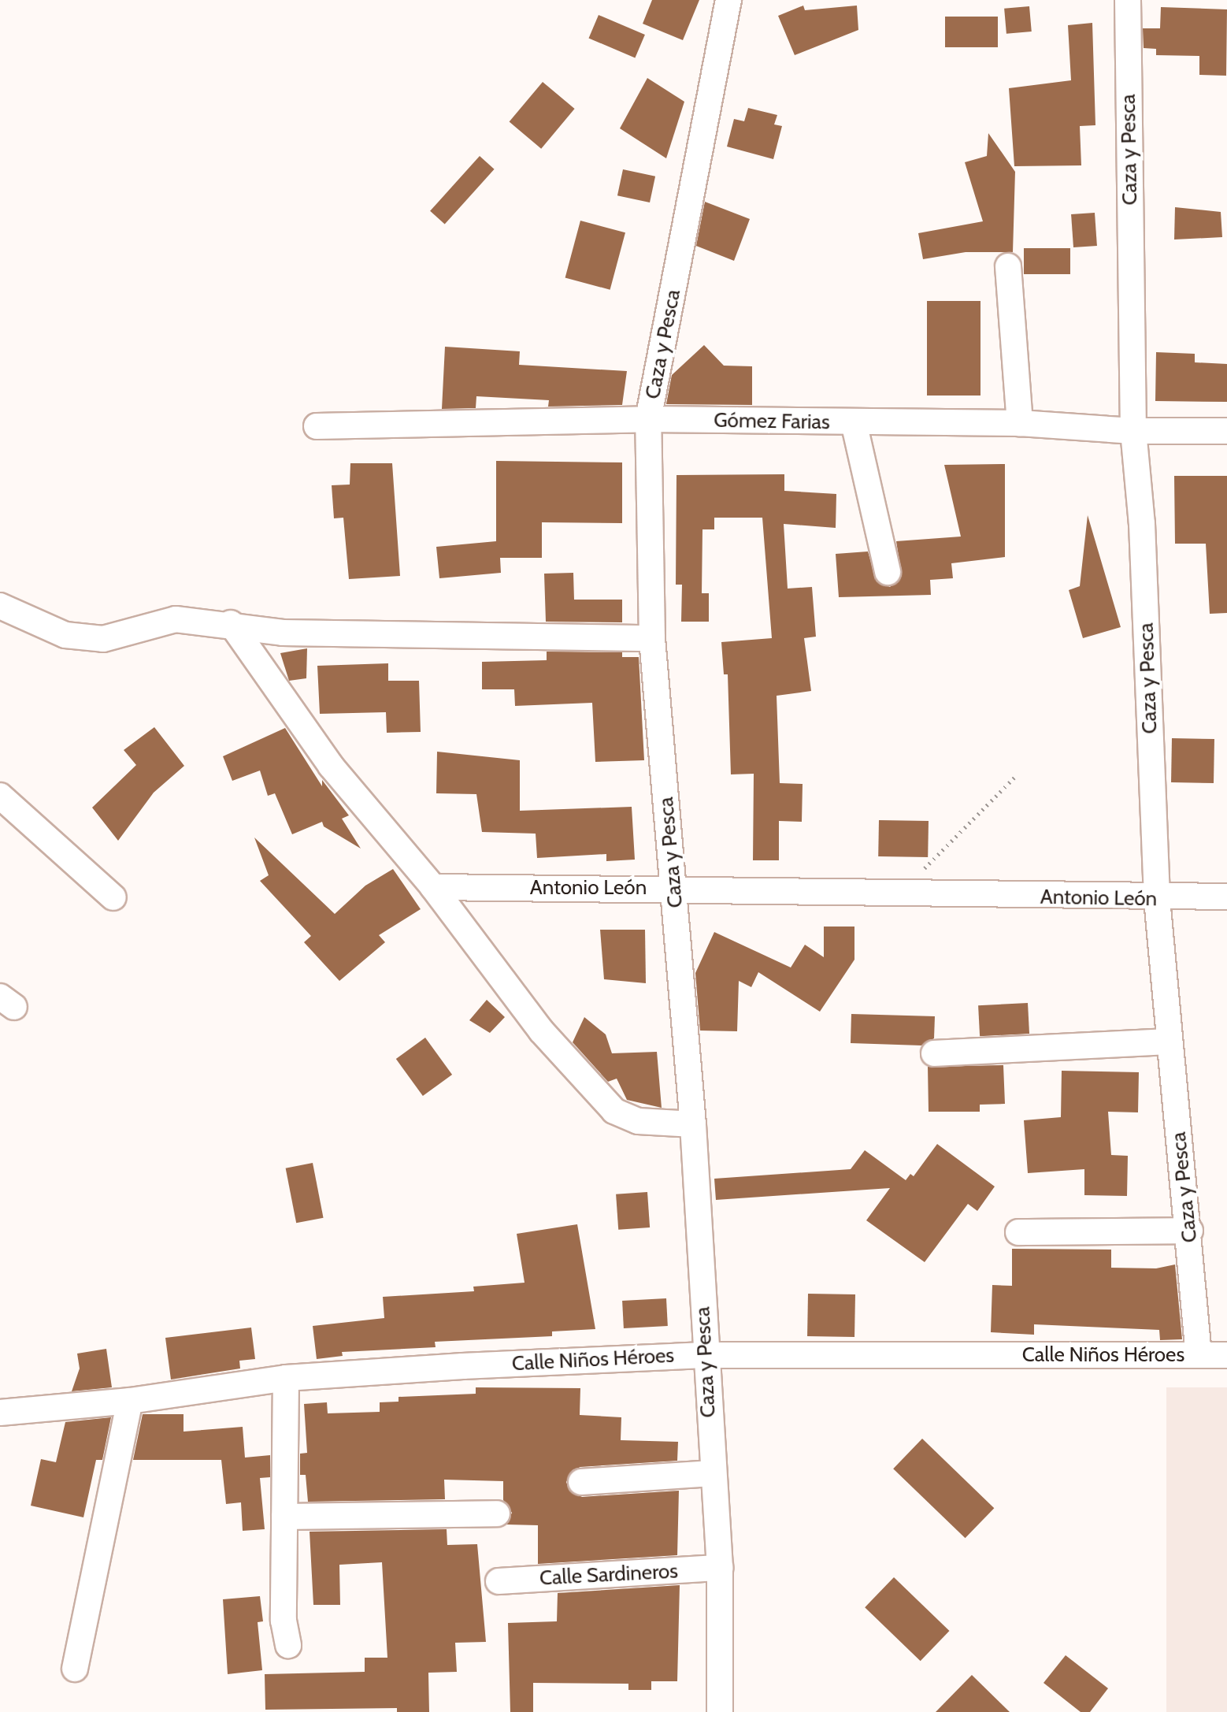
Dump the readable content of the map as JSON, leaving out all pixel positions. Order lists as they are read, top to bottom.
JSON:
{
  "streets": {
    "street": [
      "Caza y Pesca",
      "Gómez Farias",
      "Antonio León",
      "Calle Niños Héroes",
      "Calle Sardineros"
    ]
  },
  "crossings": [
    ["Caza y Pesca", "Gómez Farias"],
    ["Caza y Pesca", "Antonio León"],
    ["Caza y Pesca", "Calle Niños Héroes"],
    ["Caza y Pesca", "Calle Sardineros"]
  ]
}
